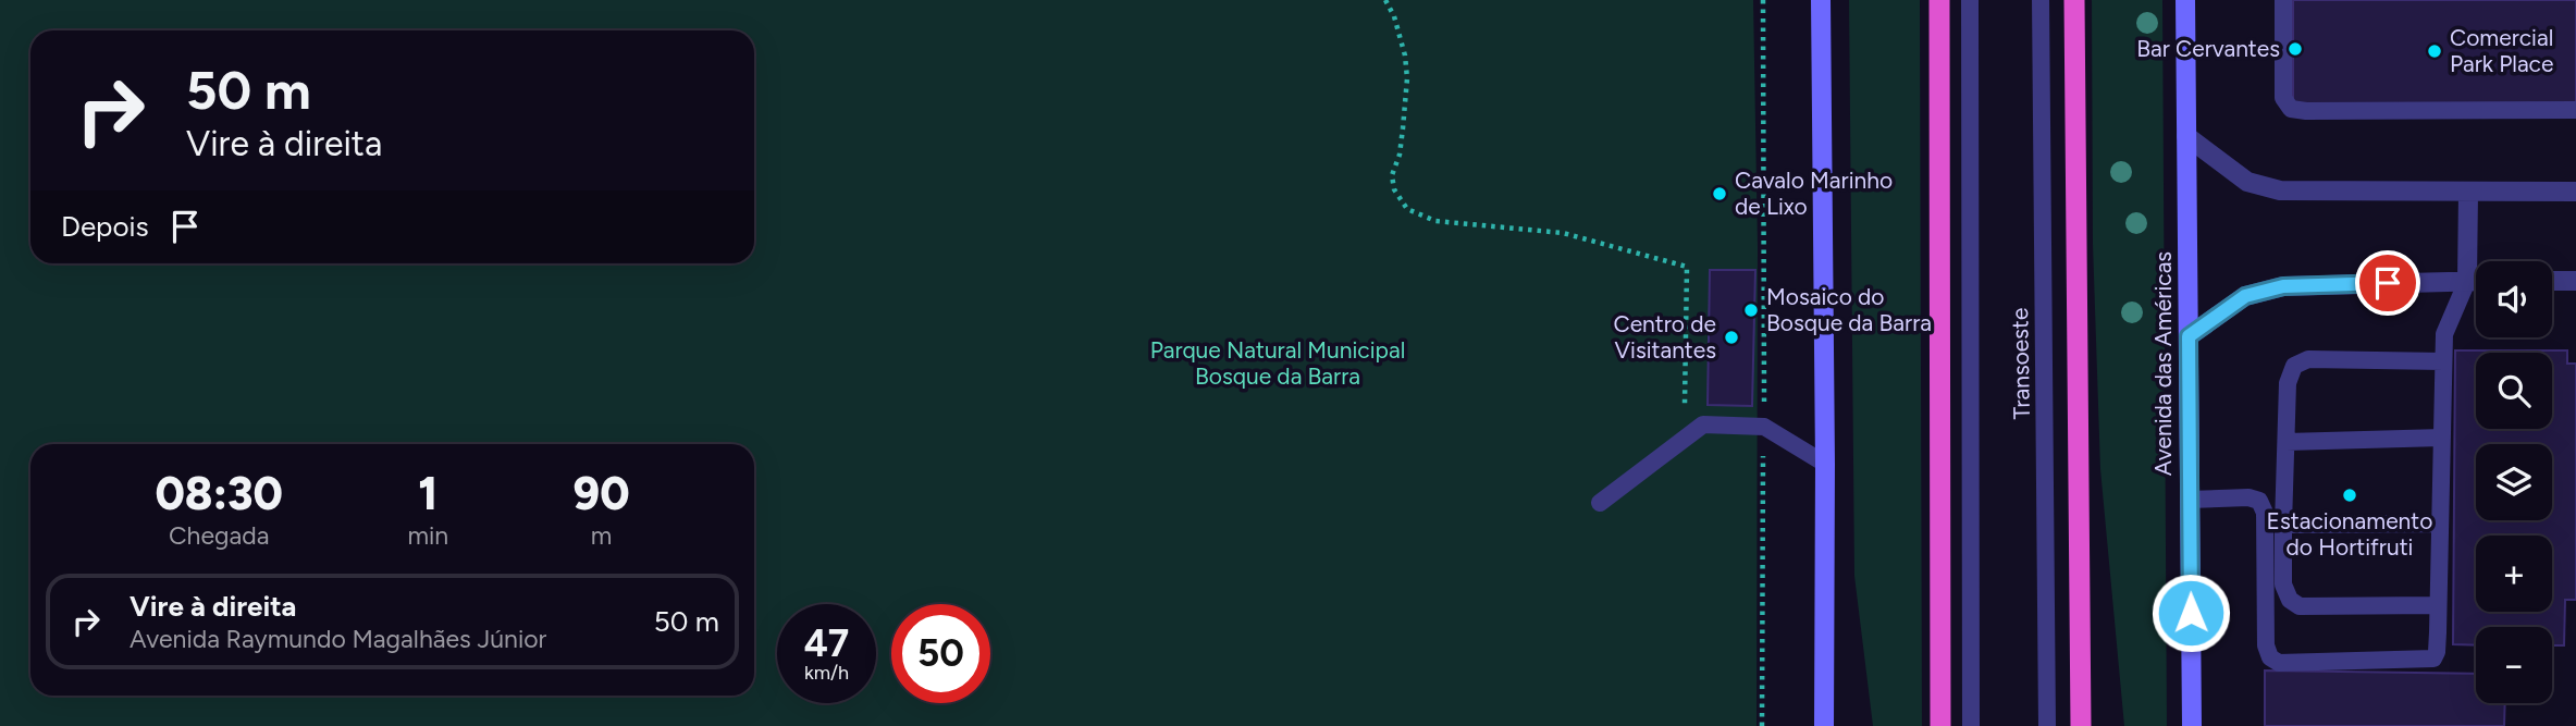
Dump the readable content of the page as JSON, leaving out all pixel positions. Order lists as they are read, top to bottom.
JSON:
{
  "streets": {
    "main road": ["Avenida das Américas"],
    "lane": ["Transoeste"]
  },
  "parks": ["Parque Natural Municipal Bosque da Barra"],
  "places": [
    "Bar Cervantes",
    "Comercial Park Place",
    "Cavalo Marinho de Lixo",
    "Mosaico do Bosque da Barra",
    "Centro de Visitantes",
    "Estacionamento do Hortifruti"
  ],
  "page": {
    "turn": ["50 m", "Vire à direita"],
    "then": "Depois",
    "map_buttons": ["+", "−"],
    "eta": [
      "08:30",
      "Chegada",
      "1",
      "min",
      "90",
      "m"
    ],
    "list": [
      {
        "name": "Vire à direita",
        "note": "Avenida Raymundo Magalhães Júnior",
        "value": "50 m"
      }
    ],
    "speed": "47 km/h",
    "limit": "50"
  }
}
